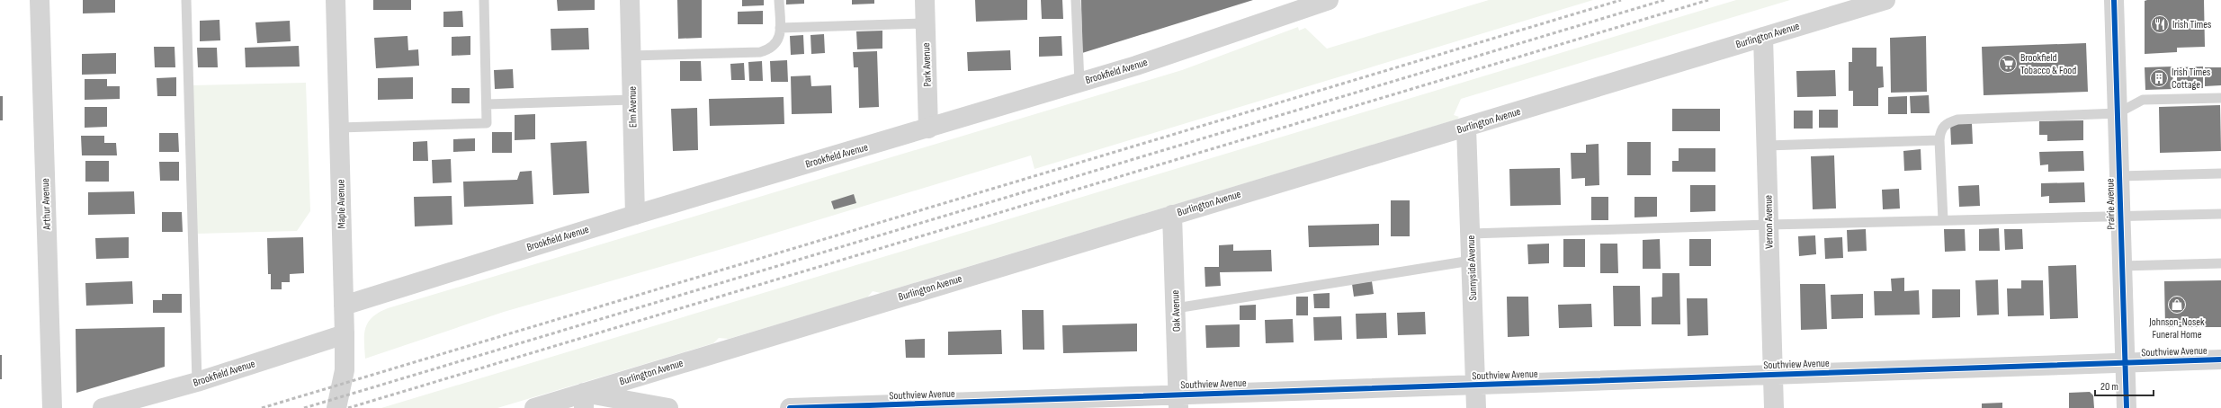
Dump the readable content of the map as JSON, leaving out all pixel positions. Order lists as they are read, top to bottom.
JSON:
{
  "streets": {
    "street": [
      "Burlington Avenue",
      "Park Avenue",
      "Brookfield Avenue",
      "Elm Avenue",
      "Arthur Avenue",
      "Maple Avenue",
      "Prairie Avenue",
      "Vernon Avenue",
      "Sunnyside Avenue",
      "Oak Avenue",
      "Southview Avenue"
    ]
  },
  "crossings": [
    ["Burlington Avenue", "Vernon Avenue"],
    ["Burlington Avenue", "Sunnyside Avenue"],
    ["Burlington Avenue", "Oak Avenue"],
    ["Park Avenue", "Brookfield Avenue"],
    ["Brookfield Avenue", "Elm Avenue"],
    ["Brookfield Avenue", "Maple Avenue"],
    ["Prairie Avenue", "Southview Avenue"],
    ["Vernon Avenue", "Southview Avenue"],
    ["Sunnyside Avenue", "Southview Avenue"],
    ["Oak Avenue", "Southview Avenue"]
  ],
  "places": {
    "restaurant": ["Irish Times"],
    "supermarket": ["Brookfield Tobacco & Food"],
    "building": ["Irish Times Cottage"],
    "shop": ["Johnson-Nosek Funeral Home"]
  },
  "scale_bar": "20 m"
}
